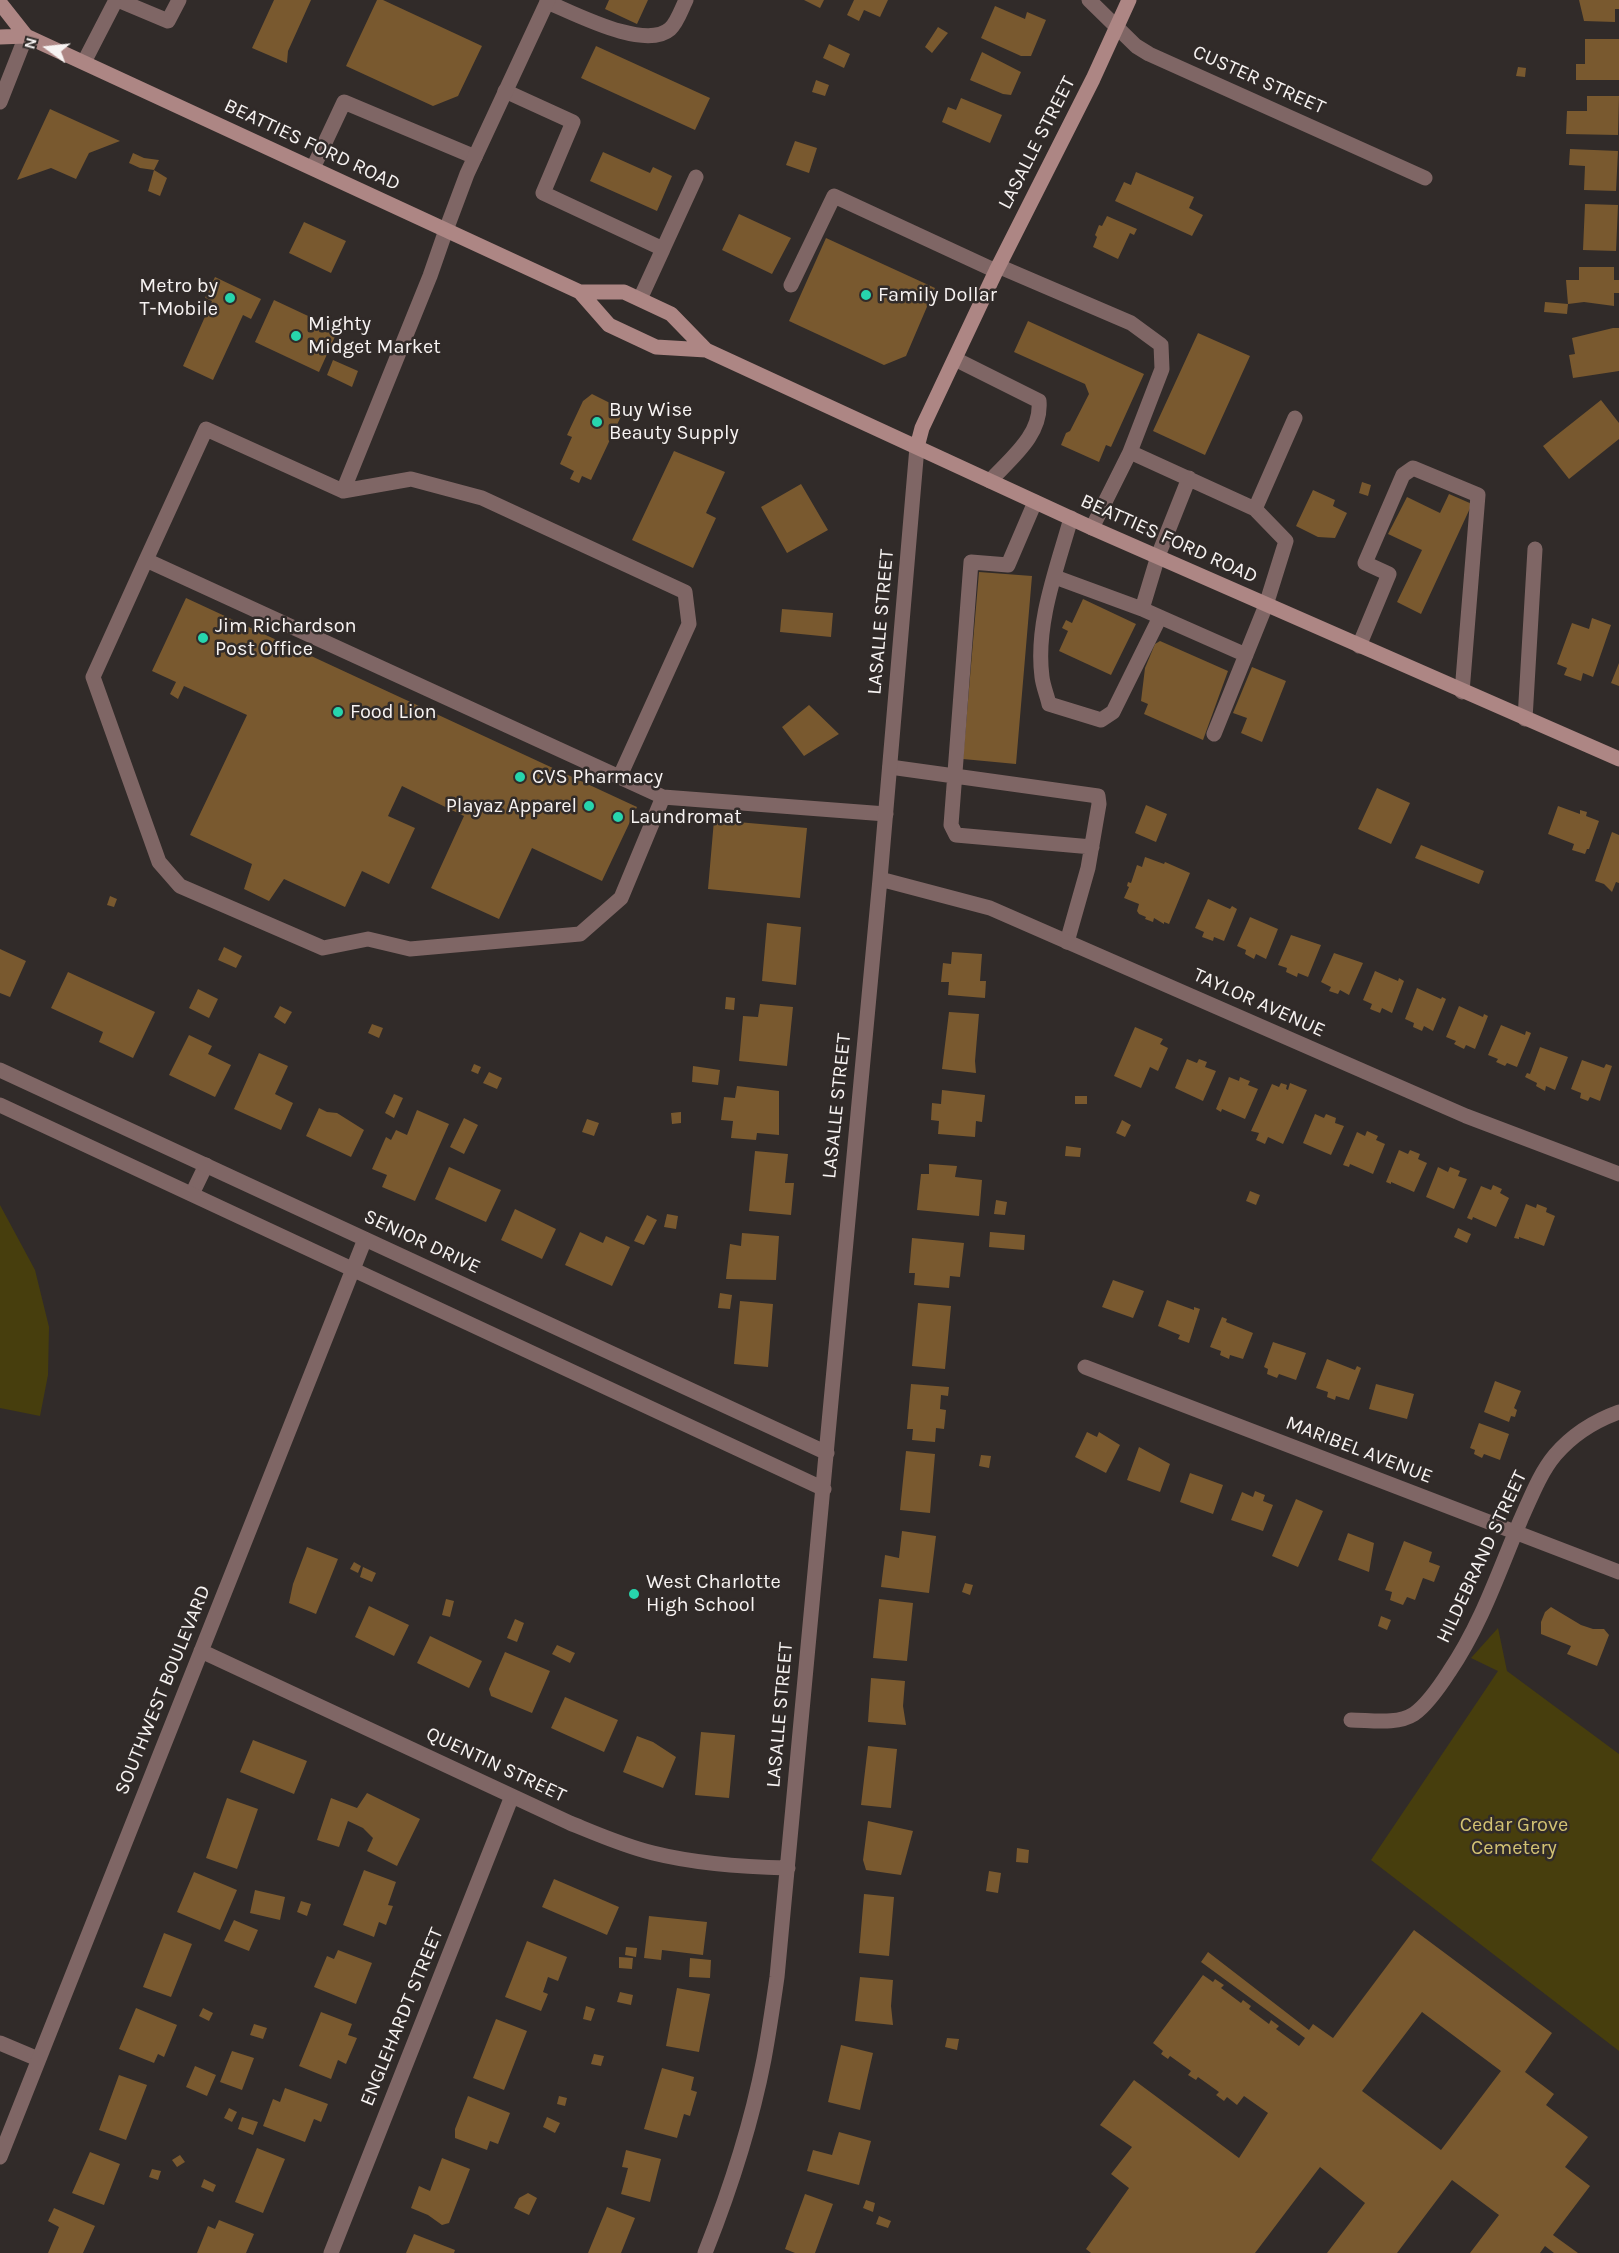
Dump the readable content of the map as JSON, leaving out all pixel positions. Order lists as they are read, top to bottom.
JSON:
{
  "streets": {
    "main road": ["LASALLE STREET", "BEATTIES FORD ROAD"],
    "street": [
      "CUSTER STREET",
      "TAYLOR AVENUE",
      "SENIOR DRIVE",
      "MARIBEL AVENUE",
      "HILDEBRAND STREET",
      "SOUTHWEST BOULEVARD",
      "QUENTIN STREET",
      "ENGLEHARDT STREET"
    ]
  },
  "crossings": [
    ["CUSTER STREET", "LASALLE STREET"],
    ["LASALLE STREET", "BEATTIES FORD ROAD"],
    ["LASALLE STREET", "TAYLOR AVENUE"],
    ["LASALLE STREET", "SENIOR DRIVE"],
    ["LASALLE STREET", "QUENTIN STREET"],
    ["SENIOR DRIVE", "SOUTHWEST BOULEVARD"],
    ["MARIBEL AVENUE", "HILDEBRAND STREET"],
    ["SOUTHWEST BOULEVARD", "QUENTIN STREET"],
    ["QUENTIN STREET", "ENGLEHARDT STREET"]
  ],
  "parks": ["Cedar Grove Cemetery"],
  "places": [
    "Family Dollar",
    "Metro by T-Mobile",
    "Mighty Midget Market",
    "Buy Wise Beauty Supply",
    "Jim Richardson Post Office",
    "Food Lion",
    "CVS Pharmacy",
    "Playaz Apparel",
    "Laundromat",
    "West Charlotte High School"
  ],
  "north": "left"
}
